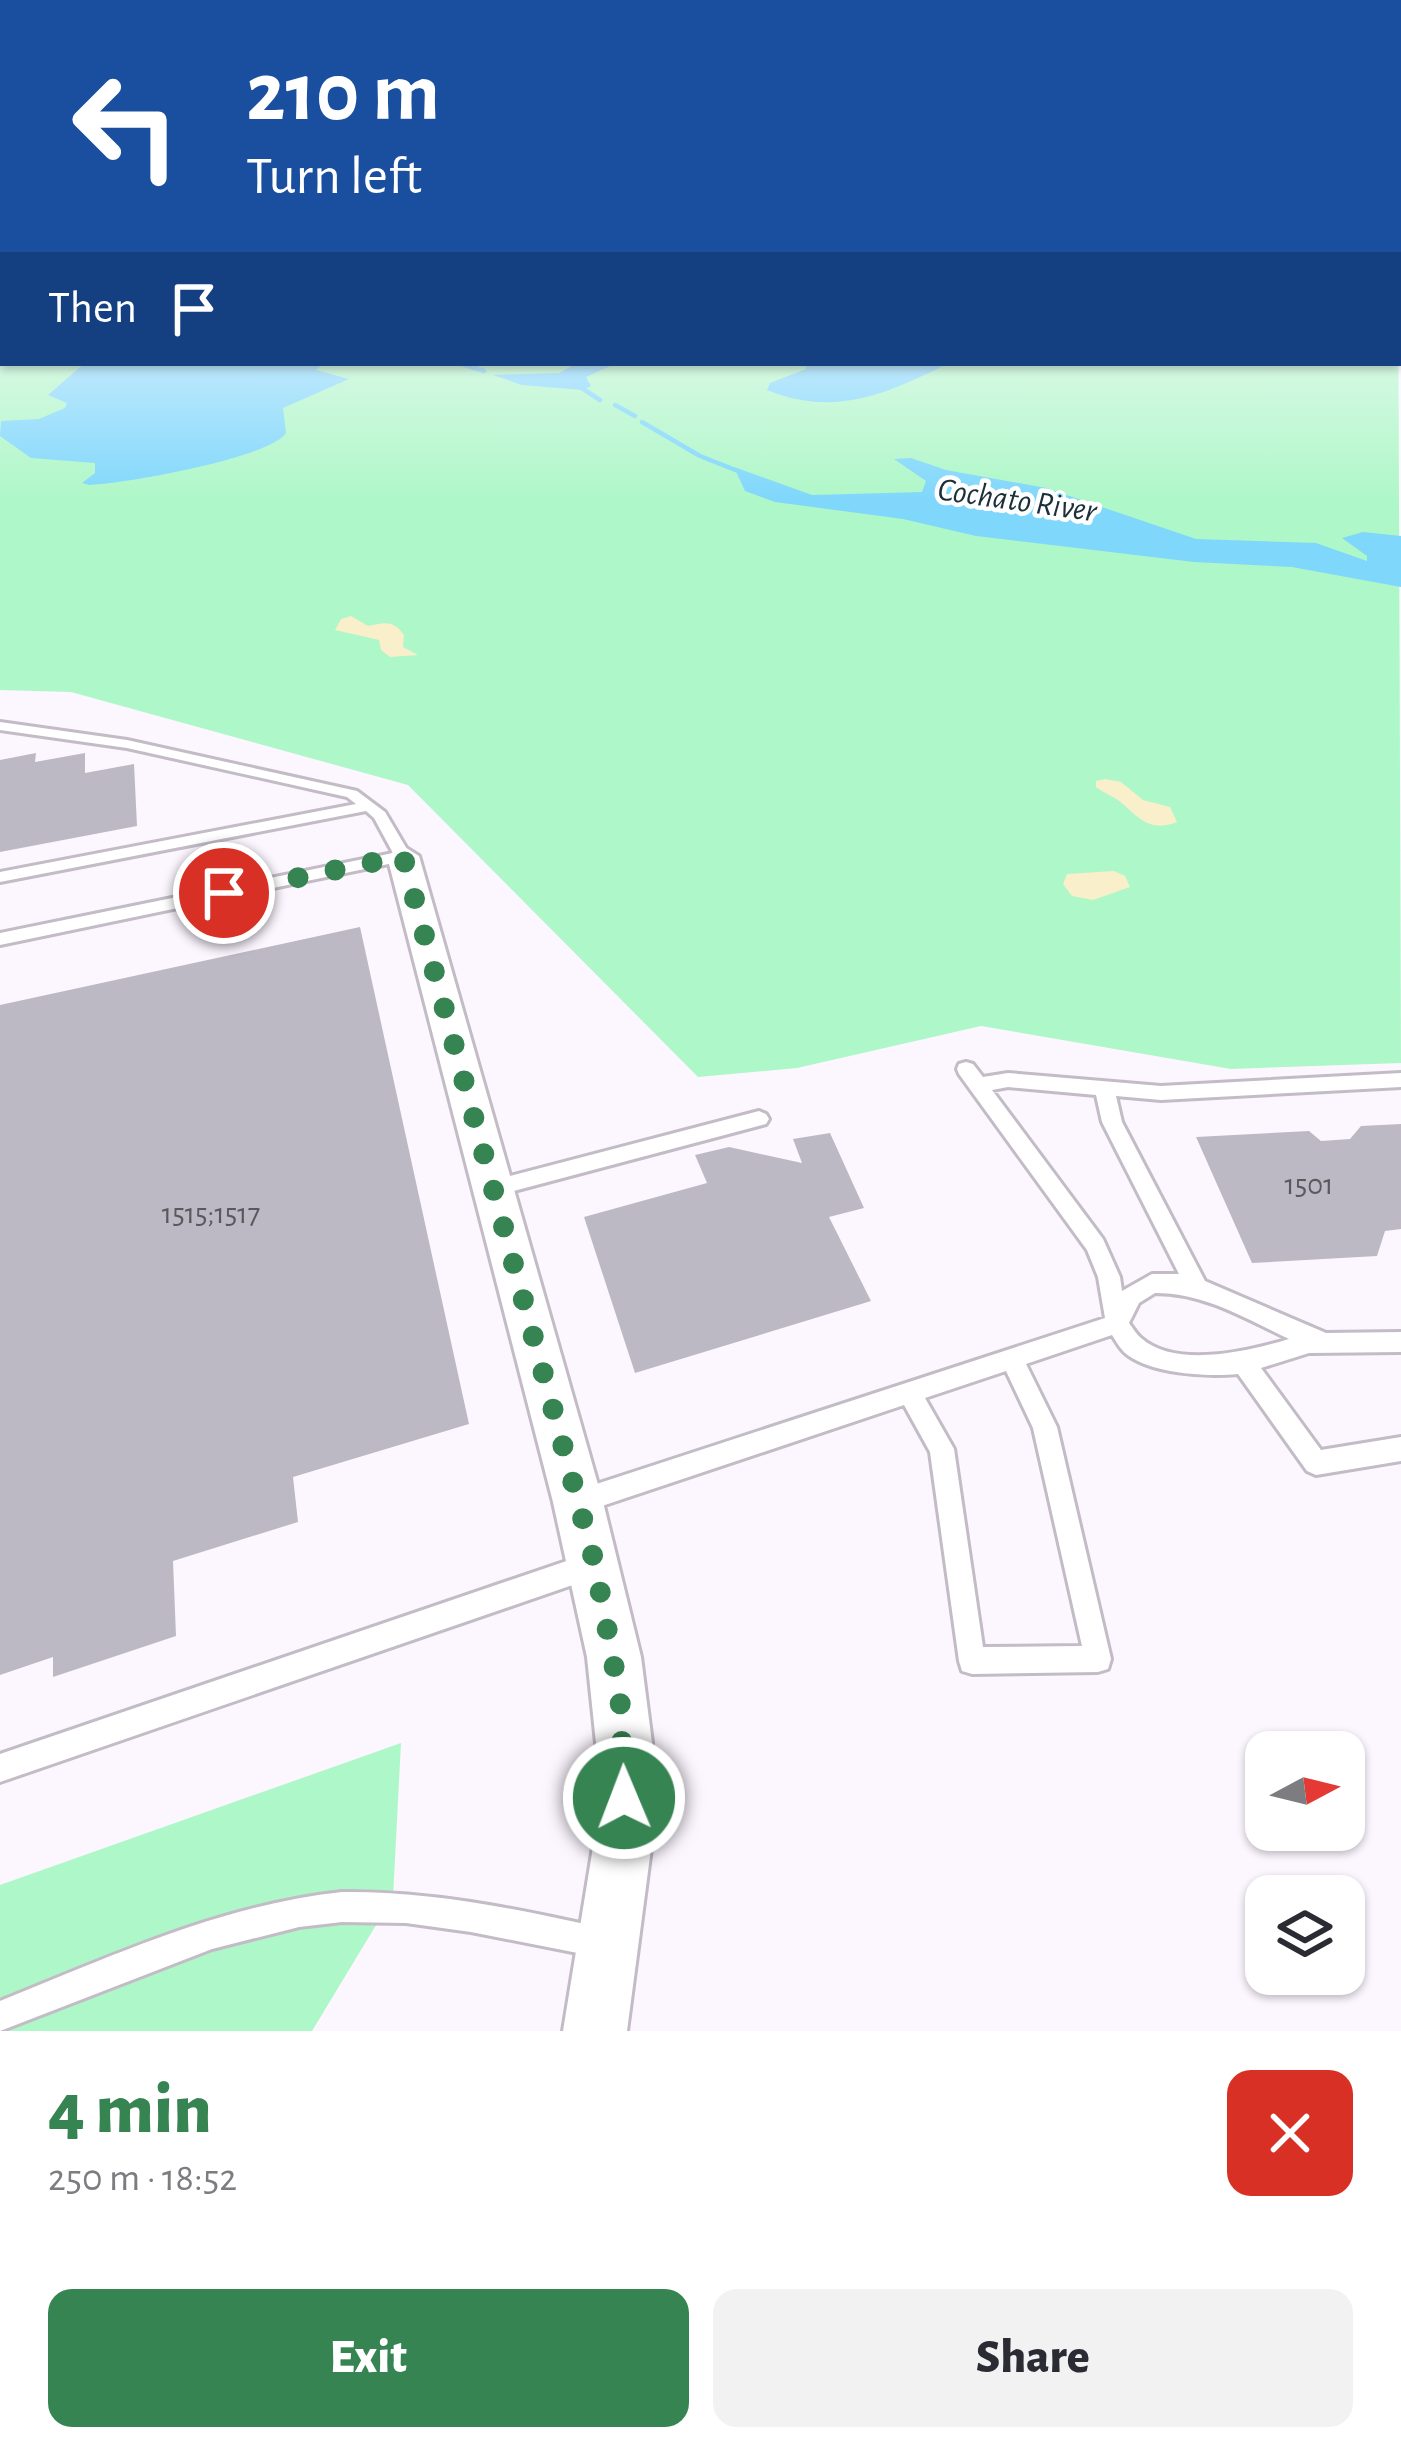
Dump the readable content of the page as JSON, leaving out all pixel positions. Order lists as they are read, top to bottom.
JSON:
{
  "water": ["Cochato River"],
  "house_numbers": ["1501", "1515;1517"],
  "north": "right",
  "page": {
    "turn": ["210 m", "Turn left"],
    "then": "Then",
    "heading": ["4 min", "250 m · 18:52"],
    "buttons": ["Exit", "Share"]
  }
}
